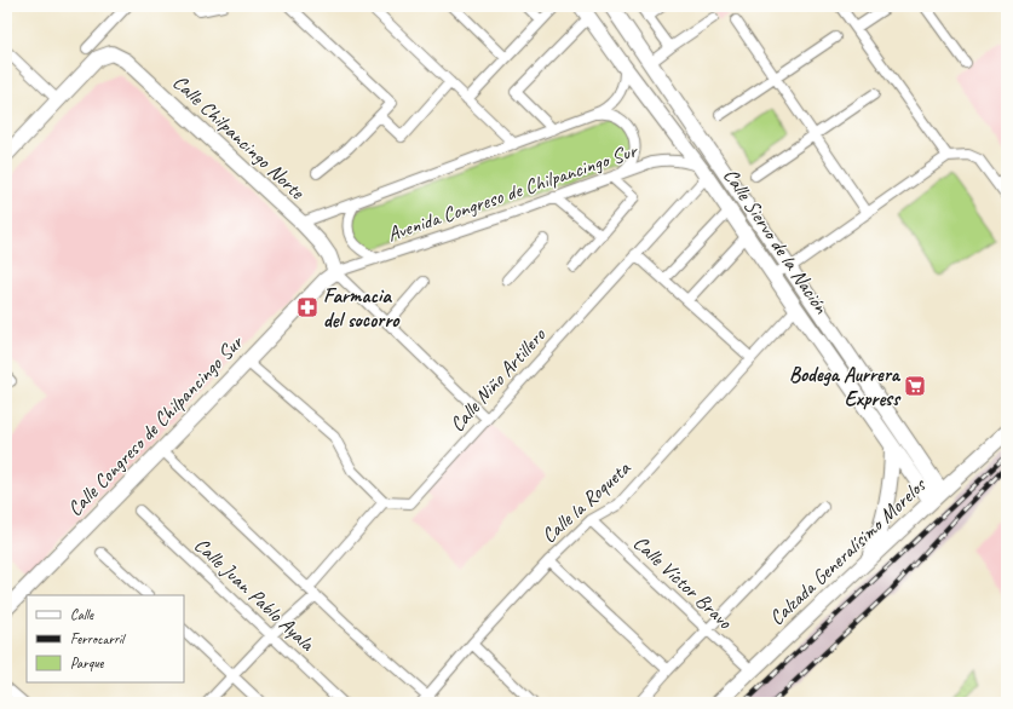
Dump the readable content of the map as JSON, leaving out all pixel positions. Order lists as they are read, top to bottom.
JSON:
{
  "streets": {
    "street": [
      "Calle Chilpancingo Norte",
      "Avenida Congreso de Chilpancingo Sur",
      "Calle Siervo de la Nación",
      "Calle Niño Artillero",
      "Calle Congreso de Chilpancingo Sur",
      "Calle la Roqueta",
      "Calzada Generalísimo Morelos",
      "Calle Víctor Bravo",
      "Calle Juan Pablo Ayala"
    ]
  },
  "crossings": [
    ["Calle Chilpancingo Norte", "Avenida Congreso de Chilpancingo Sur"],
    ["Calle Chilpancingo Norte", "Calle Congreso de Chilpancingo Sur"],
    ["Avenida Congreso de Chilpancingo Sur", "Calle Siervo de la Nación"],
    ["Avenida Congreso de Chilpancingo Sur", "Calle Niño Artillero"],
    ["Avenida Congreso de Chilpancingo Sur", "Calle Congreso de Chilpancingo Sur"],
    ["Calle Siervo de la Nación", "Calle Niño Artillero"],
    ["Calle Siervo de la Nación", "Calle la Roqueta"],
    ["Calle Siervo de la Nación", "Calzada Generalísimo Morelos"],
    ["Calle la Roqueta", "Calle Víctor Bravo"],
    ["Calzada Generalísimo Morelos", "Calle Víctor Bravo"]
  ],
  "places": {
    "pharmacy": ["Farmacia del socorro"],
    "supermarket": ["Bodega Aurrera Express"]
  },
  "legend": ["Calle", "Ferrocarril", "Parque"]
}
